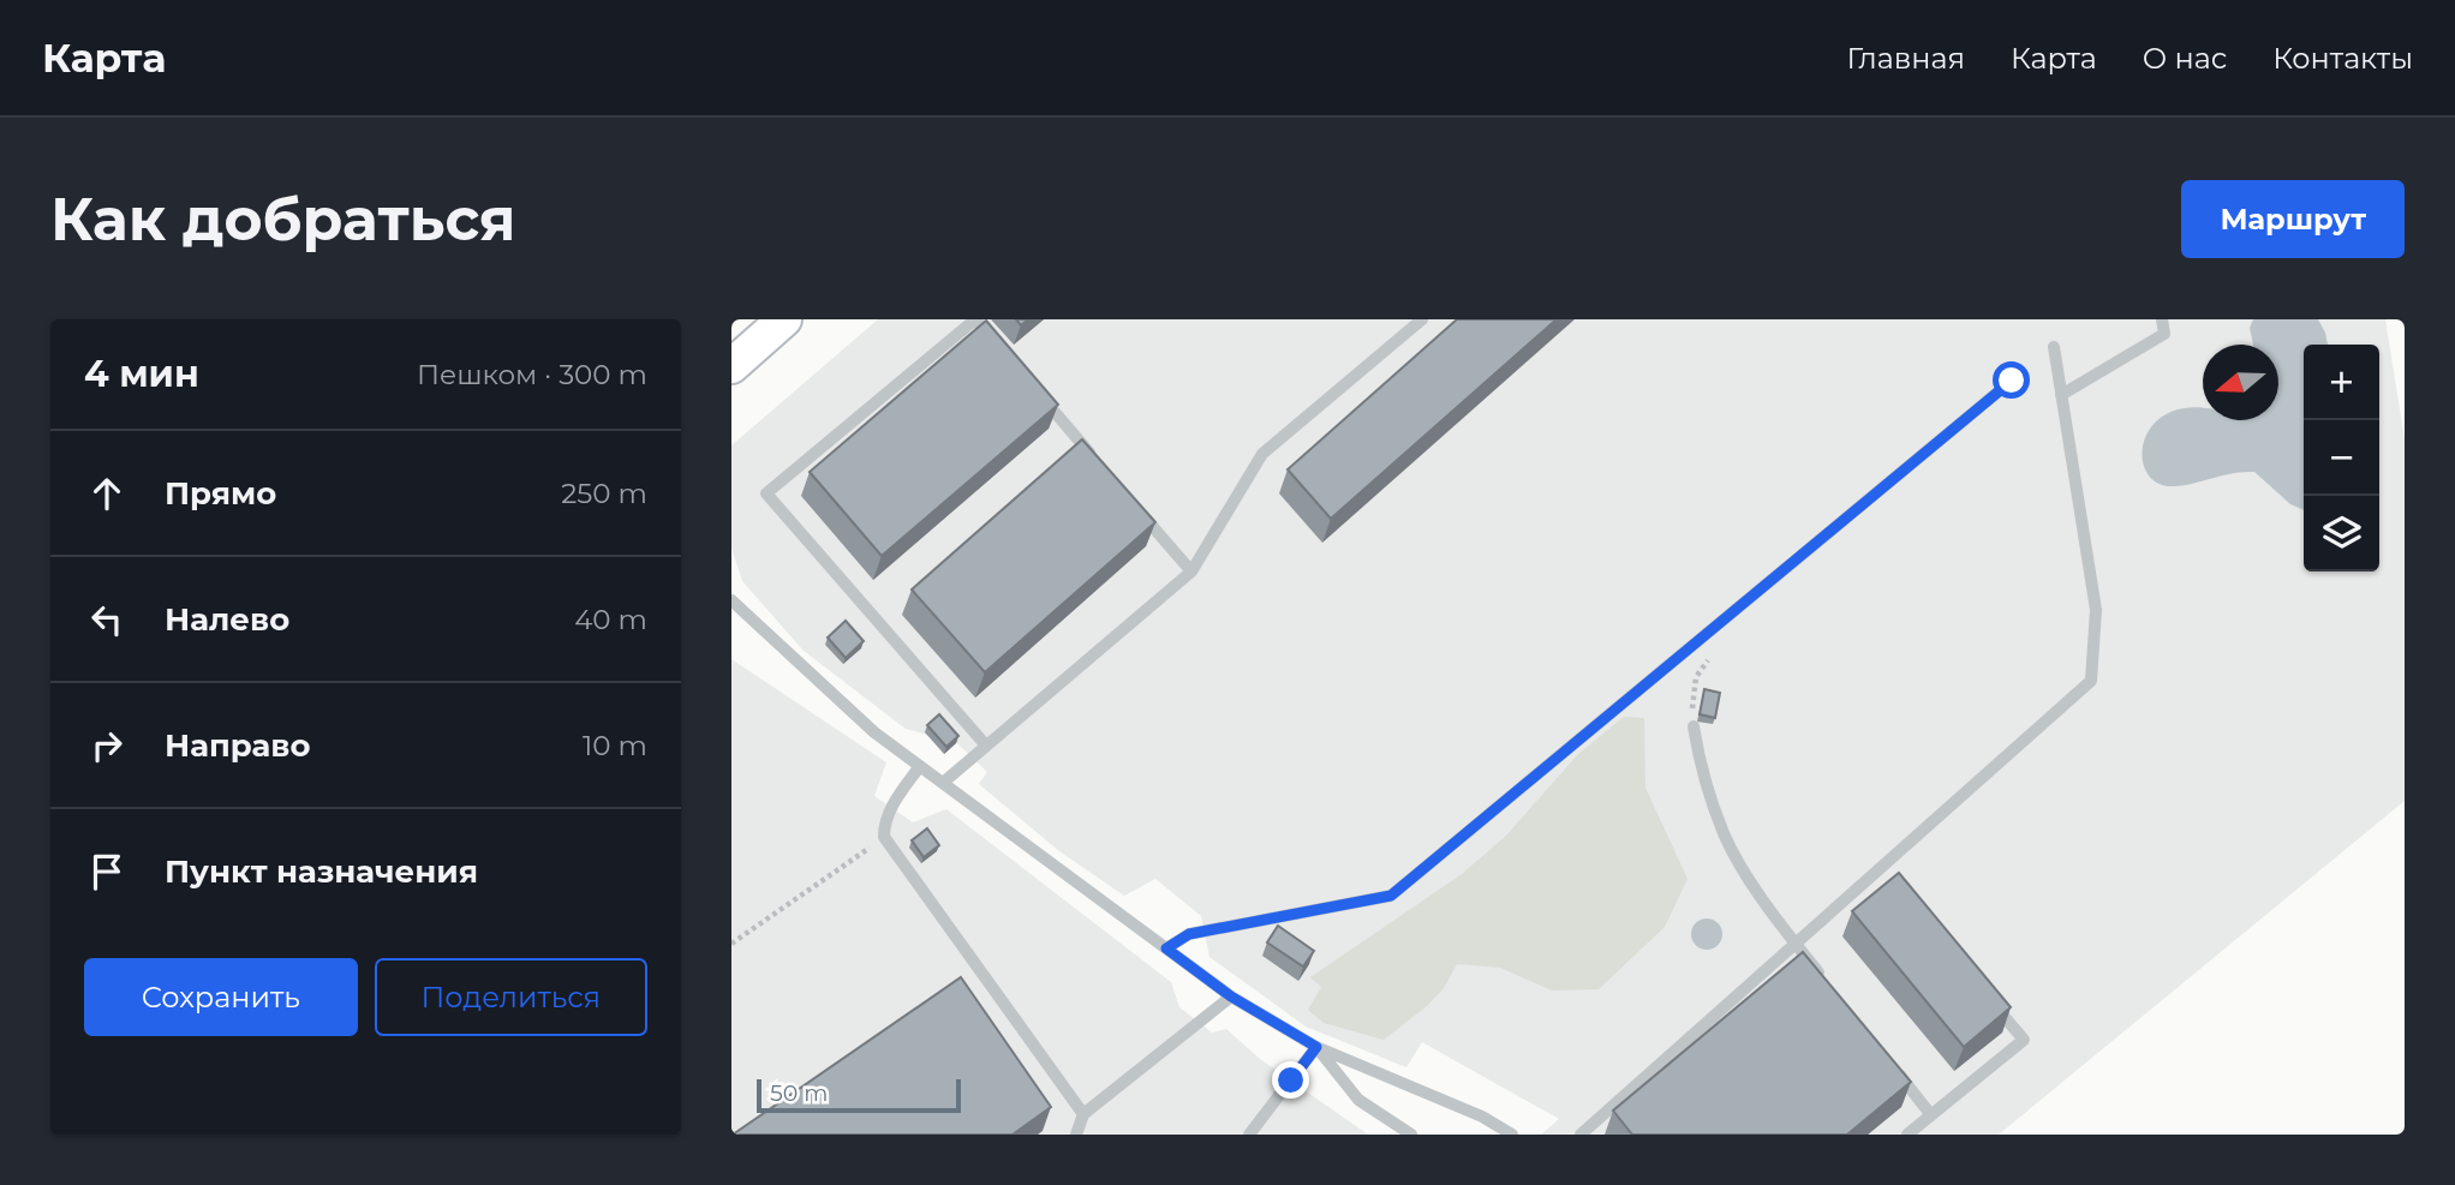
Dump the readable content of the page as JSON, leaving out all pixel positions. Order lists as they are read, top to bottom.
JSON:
{
  "scale_bar": "50 m",
  "north": "left",
  "page": {
    "header": "Карта",
    "nav": [
      "Главная",
      "Карта",
      "О нас",
      "Контакты"
    ],
    "buttons": [
      "Маршрут",
      ["Сохранить", "Поделиться"]
    ],
    "title": "Как добраться",
    "heading": ["4 мин", "Пешком · 300 m"],
    "map_buttons": ["+", "−"],
    "list": [
      ["Прямо", "250 m"],
      ["Налево", "40 m"],
      ["Направо", "10 m"],
      "Пункт назначения"
    ],
    "scale": "50 m"
  }
}
